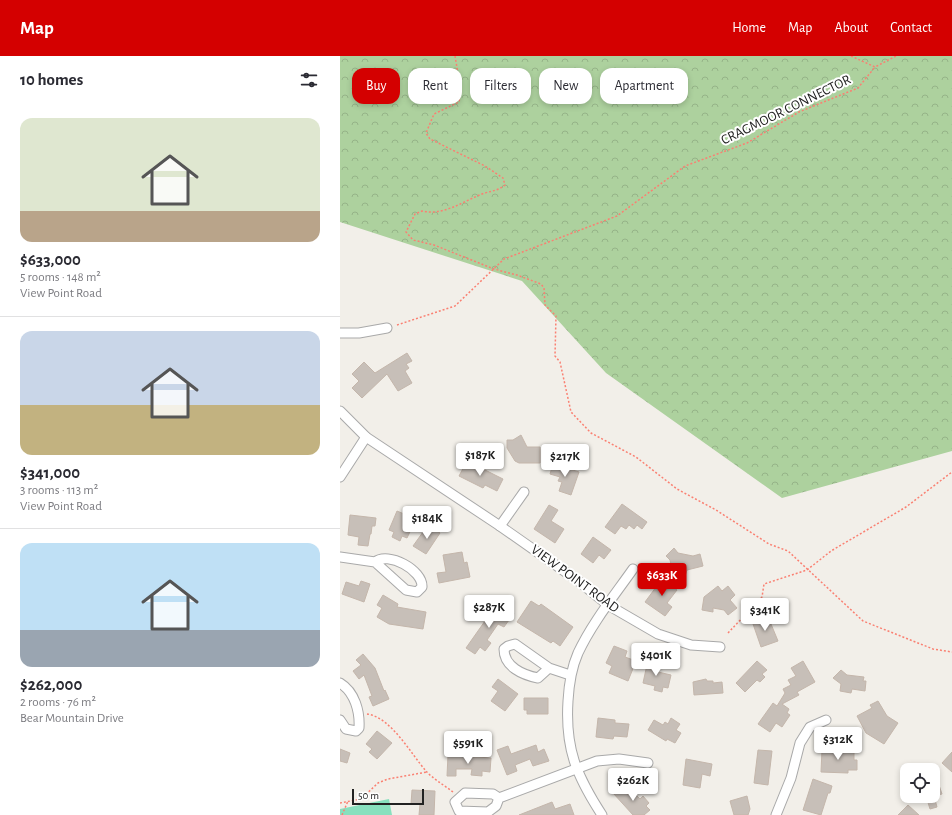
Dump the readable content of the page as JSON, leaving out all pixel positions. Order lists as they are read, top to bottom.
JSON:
{
  "streets": {
    "street": ["VIEW POINT ROAD"],
    "path": ["CRAGMOOR CONNECTOR"]
  },
  "scale_bar": "50 m",
  "page": {
    "header": "Map",
    "nav": [
      "Home",
      "Map",
      "About",
      "Contact"
    ],
    "heading": "10 homes",
    "chip": [
      "Buy",
      "Rent",
      "Filters",
      "New",
      "Apartment"
    ],
    "list": [
      {
        "name": "$633,000",
        "note": "5 rooms · 148 m² · View Point Road"
      },
      {
        "name": "$341,000",
        "note": "3 rooms · 113 m² · View Point Road"
      },
      {
        "name": "$262,000",
        "note": "2 rooms · 76 m² · Bear Mountain Drive"
      }
    ],
    "price": [
      "$187K",
      "$217K",
      "$184K",
      "$633K",
      "$287K",
      "$341K",
      "$401K",
      "$312K",
      "$591K",
      "$262K"
    ],
    "scale": "50 m"
  }
}
